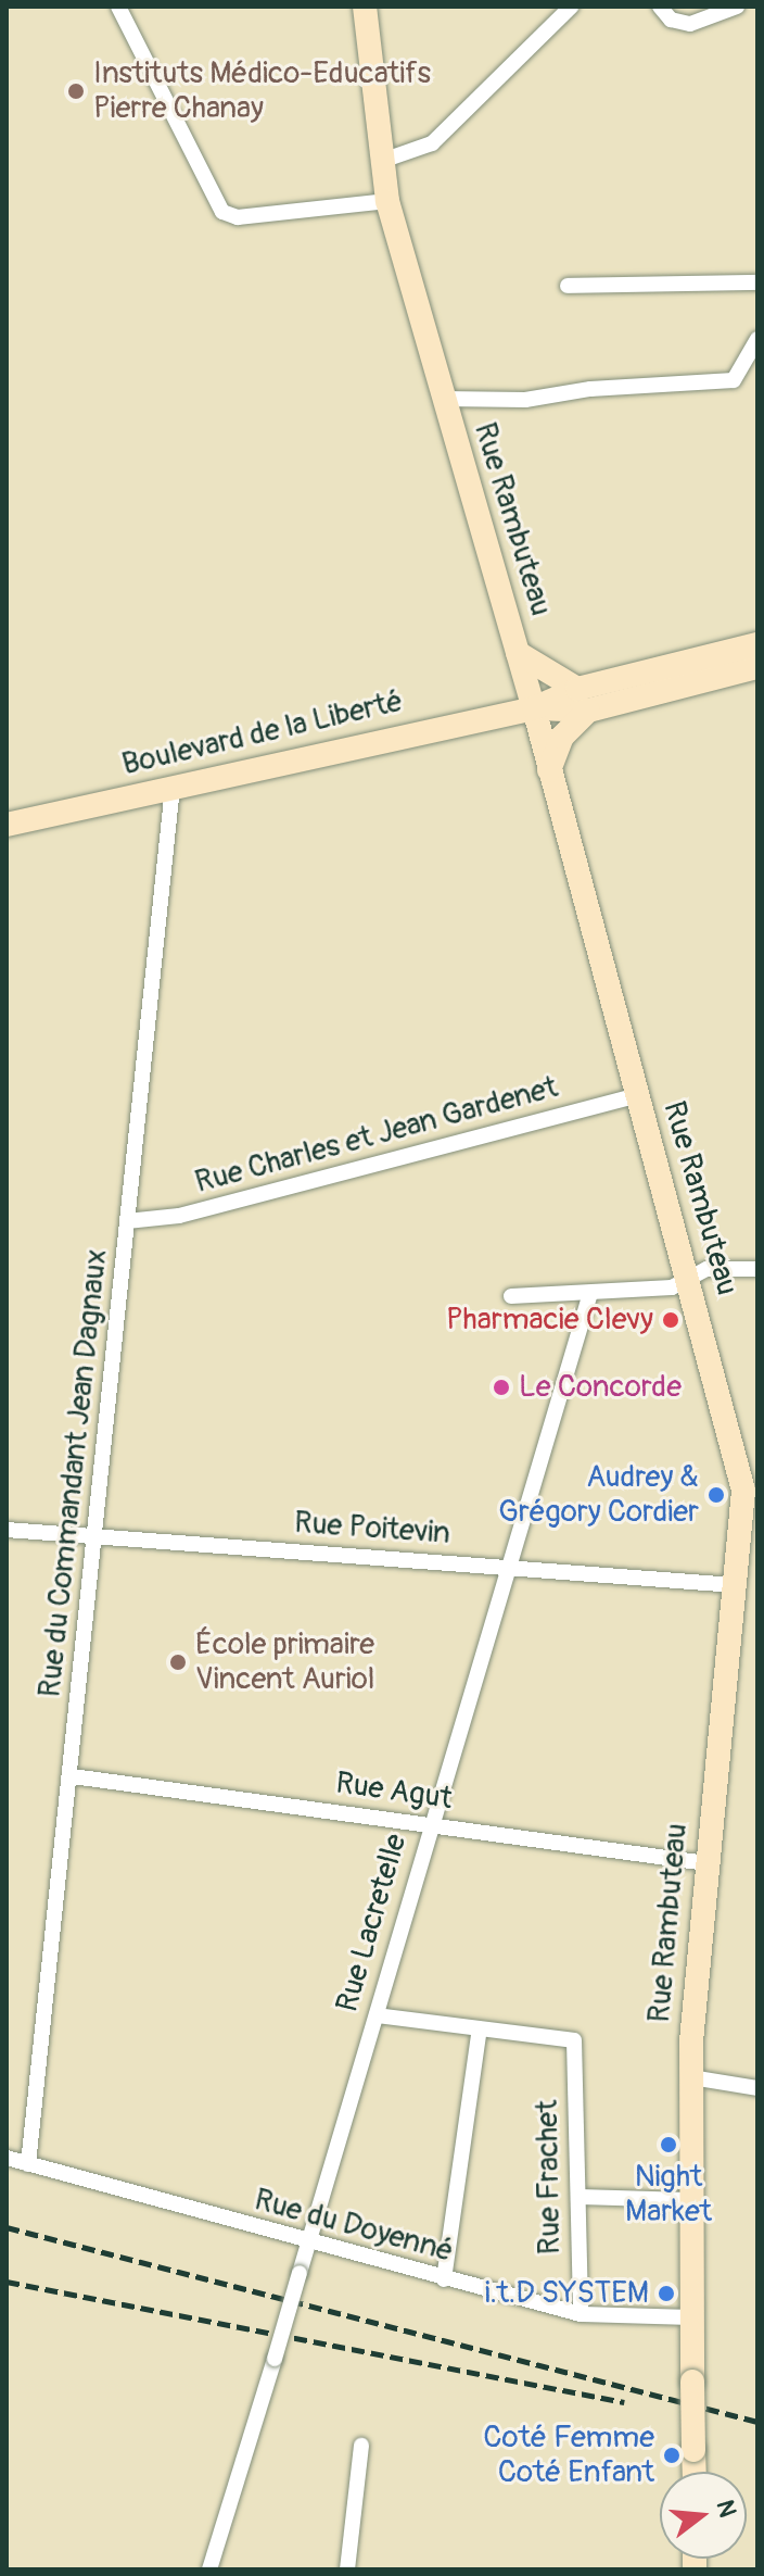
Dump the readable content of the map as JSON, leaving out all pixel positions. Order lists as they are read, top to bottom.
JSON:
{
  "streets": {
    "street": [
      "Rue Rambuteau",
      "Boulevard de la Liberté",
      "Rue Charles et Jean Gardenet",
      "Rue du Commandant Jean Dagnaux",
      "Rue Poitevin",
      "Rue Agut",
      "Rue Lacretelle",
      "Rue Frachet",
      "Rue du Doyenné"
    ]
  },
  "crossings": [
    ["Rue Rambuteau", "Boulevard de la Liberté"],
    ["Rue Rambuteau", "Rue Charles et Jean Gardenet"],
    ["Rue Rambuteau", "Rue Poitevin"],
    ["Rue Rambuteau", "Rue Agut"],
    ["Rue Rambuteau", "Rue du Doyenné"],
    ["Boulevard de la Liberté", "Rue du Commandant Jean Dagnaux"],
    ["Rue Charles et Jean Gardenet", "Rue du Commandant Jean Dagnaux"],
    ["Rue du Commandant Jean Dagnaux", "Rue Poitevin"],
    ["Rue du Commandant Jean Dagnaux", "Rue Agut"],
    ["Rue du Commandant Jean Dagnaux", "Rue du Doyenné"],
    ["Rue Poitevin", "Rue Lacretelle"],
    ["Rue Agut", "Rue Lacretelle"],
    ["Rue Lacretelle", "Rue du Doyenné"],
    ["Rue Frachet", "Rue du Doyenné"]
  ],
  "places": [
    "Instituts Médico-Educatifs Pierre Chanay",
    "Pharmacie Clevy",
    "Le Concorde",
    "Audrey & Grégory Cordier",
    "École primaire Vincent Auriol",
    "Night Market",
    "i.t.D SYSTEM",
    "Coté Femme Coté Enfant"
  ],
  "north": "right"
}
